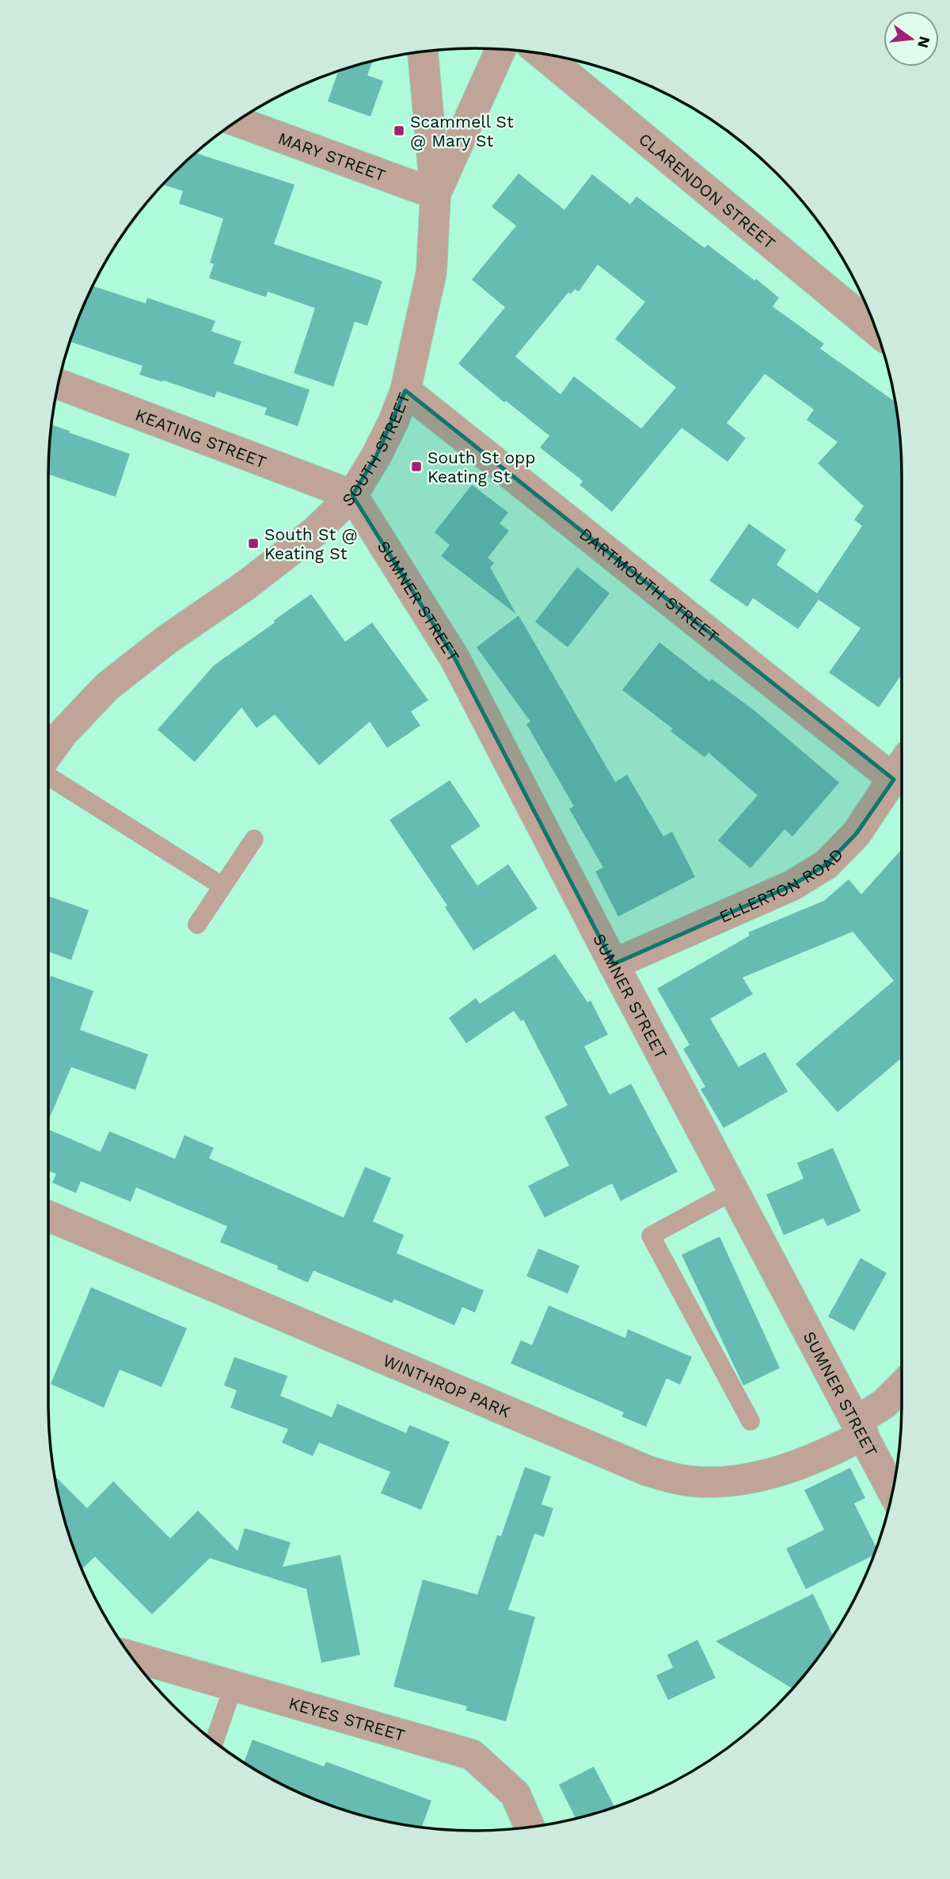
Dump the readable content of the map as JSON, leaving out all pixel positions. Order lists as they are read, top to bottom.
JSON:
{
  "streets": {
    "street": [
      "MARY STREET",
      "CLARENDON STREET",
      "KEATING STREET",
      "SOUTH STREET",
      "DARTMOUTH STREET",
      "SUMNER STREET",
      "ELLERTON ROAD",
      "WINTHROP PARK",
      "KEYES STREET"
    ]
  },
  "crossings": [
    ["MARY STREET", "SOUTH STREET"],
    ["KEATING STREET", "SOUTH STREET"],
    ["KEATING STREET", "SUMNER STREET"],
    ["SOUTH STREET", "DARTMOUTH STREET"],
    ["SOUTH STREET", "SUMNER STREET"],
    ["DARTMOUTH STREET", "ELLERTON ROAD"],
    ["SUMNER STREET", "ELLERTON ROAD"],
    ["SUMNER STREET", "WINTHROP PARK"]
  ],
  "places": {
    "transit": ["Scammell St @ Mary St", "South St opp Keating St", "South St @ Keating St"]
  },
  "north": "right"
}
